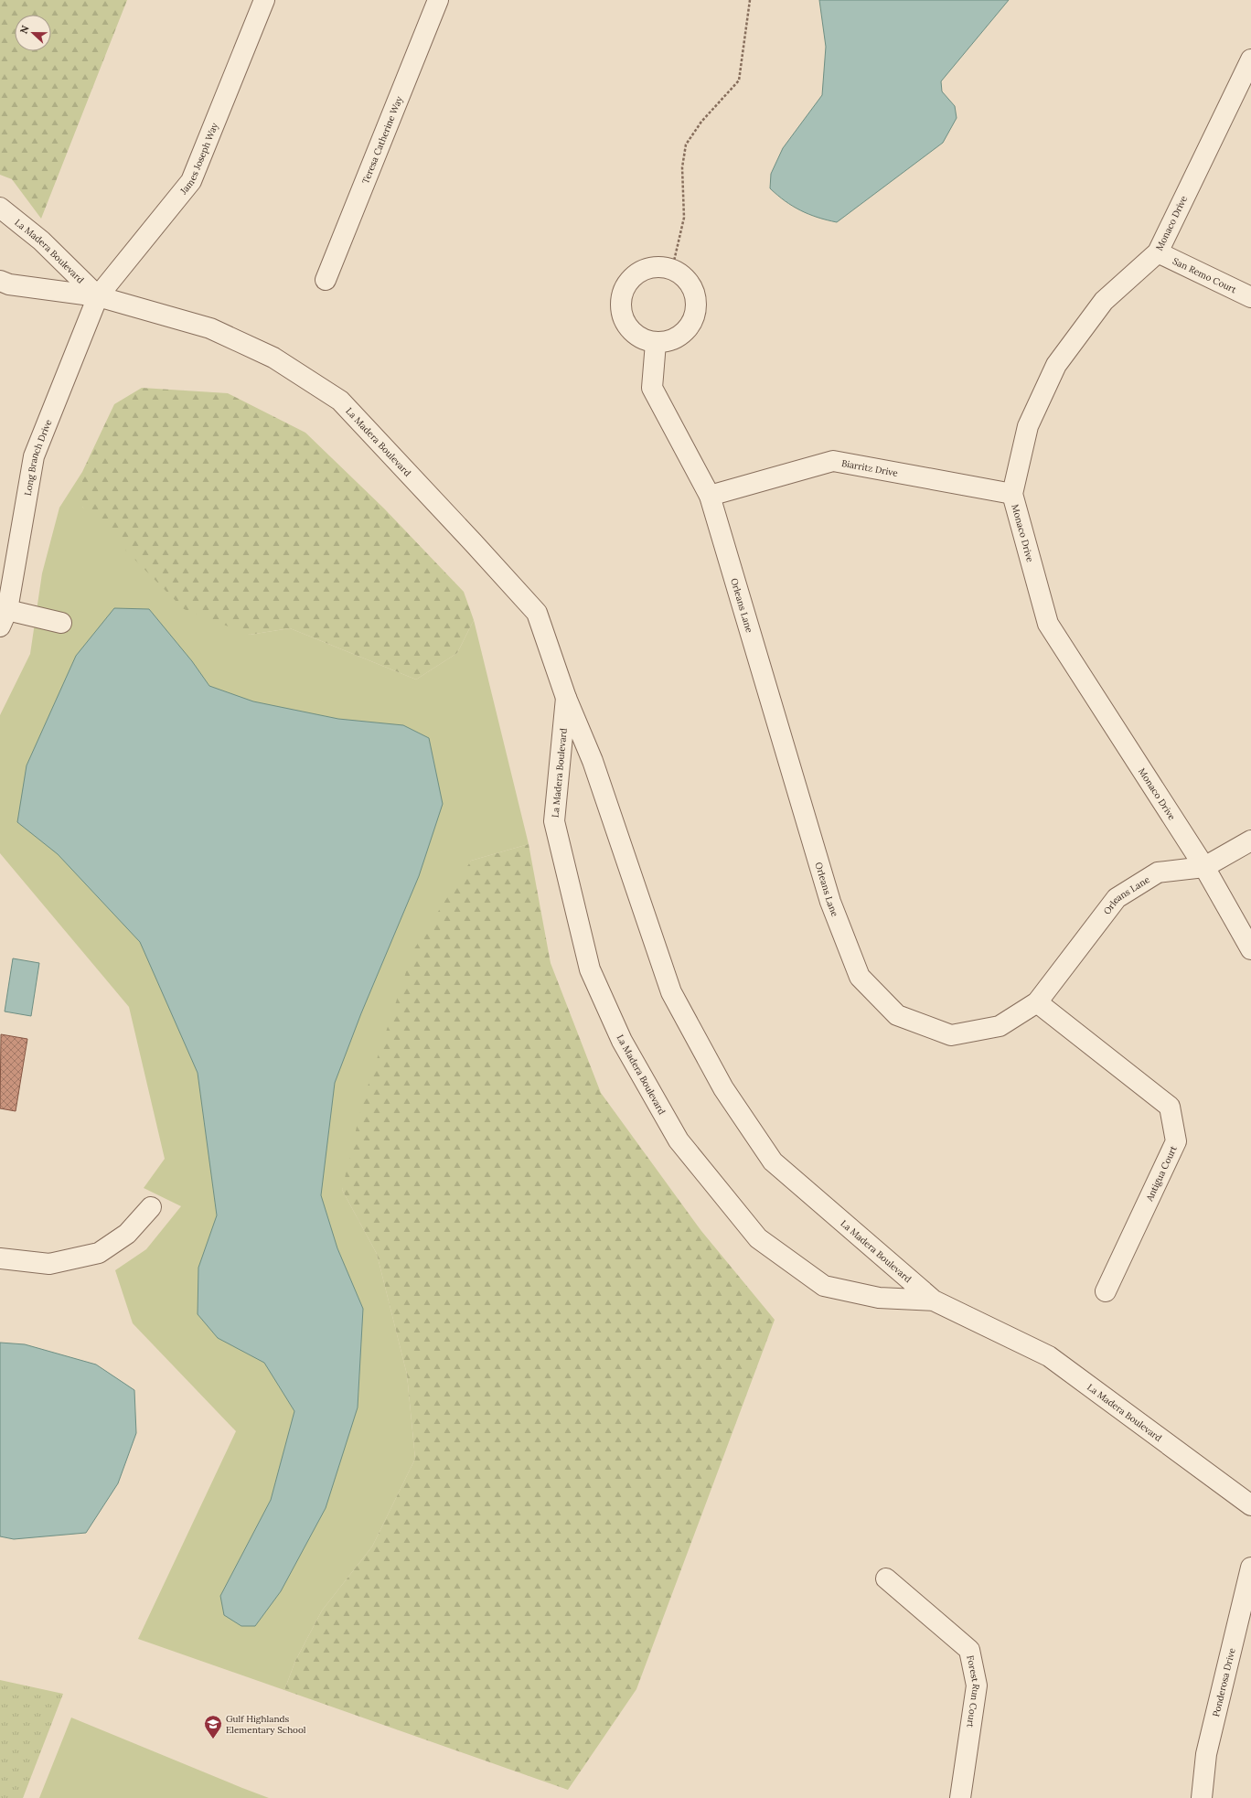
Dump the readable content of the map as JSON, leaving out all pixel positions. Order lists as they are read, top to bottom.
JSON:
{
  "streets": {
    "street": [
      "Teresa Catherine Way",
      "James Joseph Way",
      "Monaco Drive",
      "La Madera Boulevard",
      "San Remo Court",
      "Long Branch Drive",
      "Biarritz Drive",
      "Orleans Lane",
      "Antigua Court",
      "Ponderosa Drive",
      "Forest Run Court"
    ]
  },
  "crossings": [
    ["James Joseph Way", "La Madera Boulevard"],
    ["James Joseph Way", "Long Branch Drive"],
    ["Monaco Drive", "San Remo Court"],
    ["Monaco Drive", "Biarritz Drive"],
    ["Monaco Drive", "Orleans Lane"],
    ["La Madera Boulevard", "Long Branch Drive"],
    ["Biarritz Drive", "Orleans Lane"],
    ["Orleans Lane", "Antigua Court"]
  ],
  "places": {
    "school or university": ["Gulf Highlands Elementary School"]
  },
  "north": "left"
}
